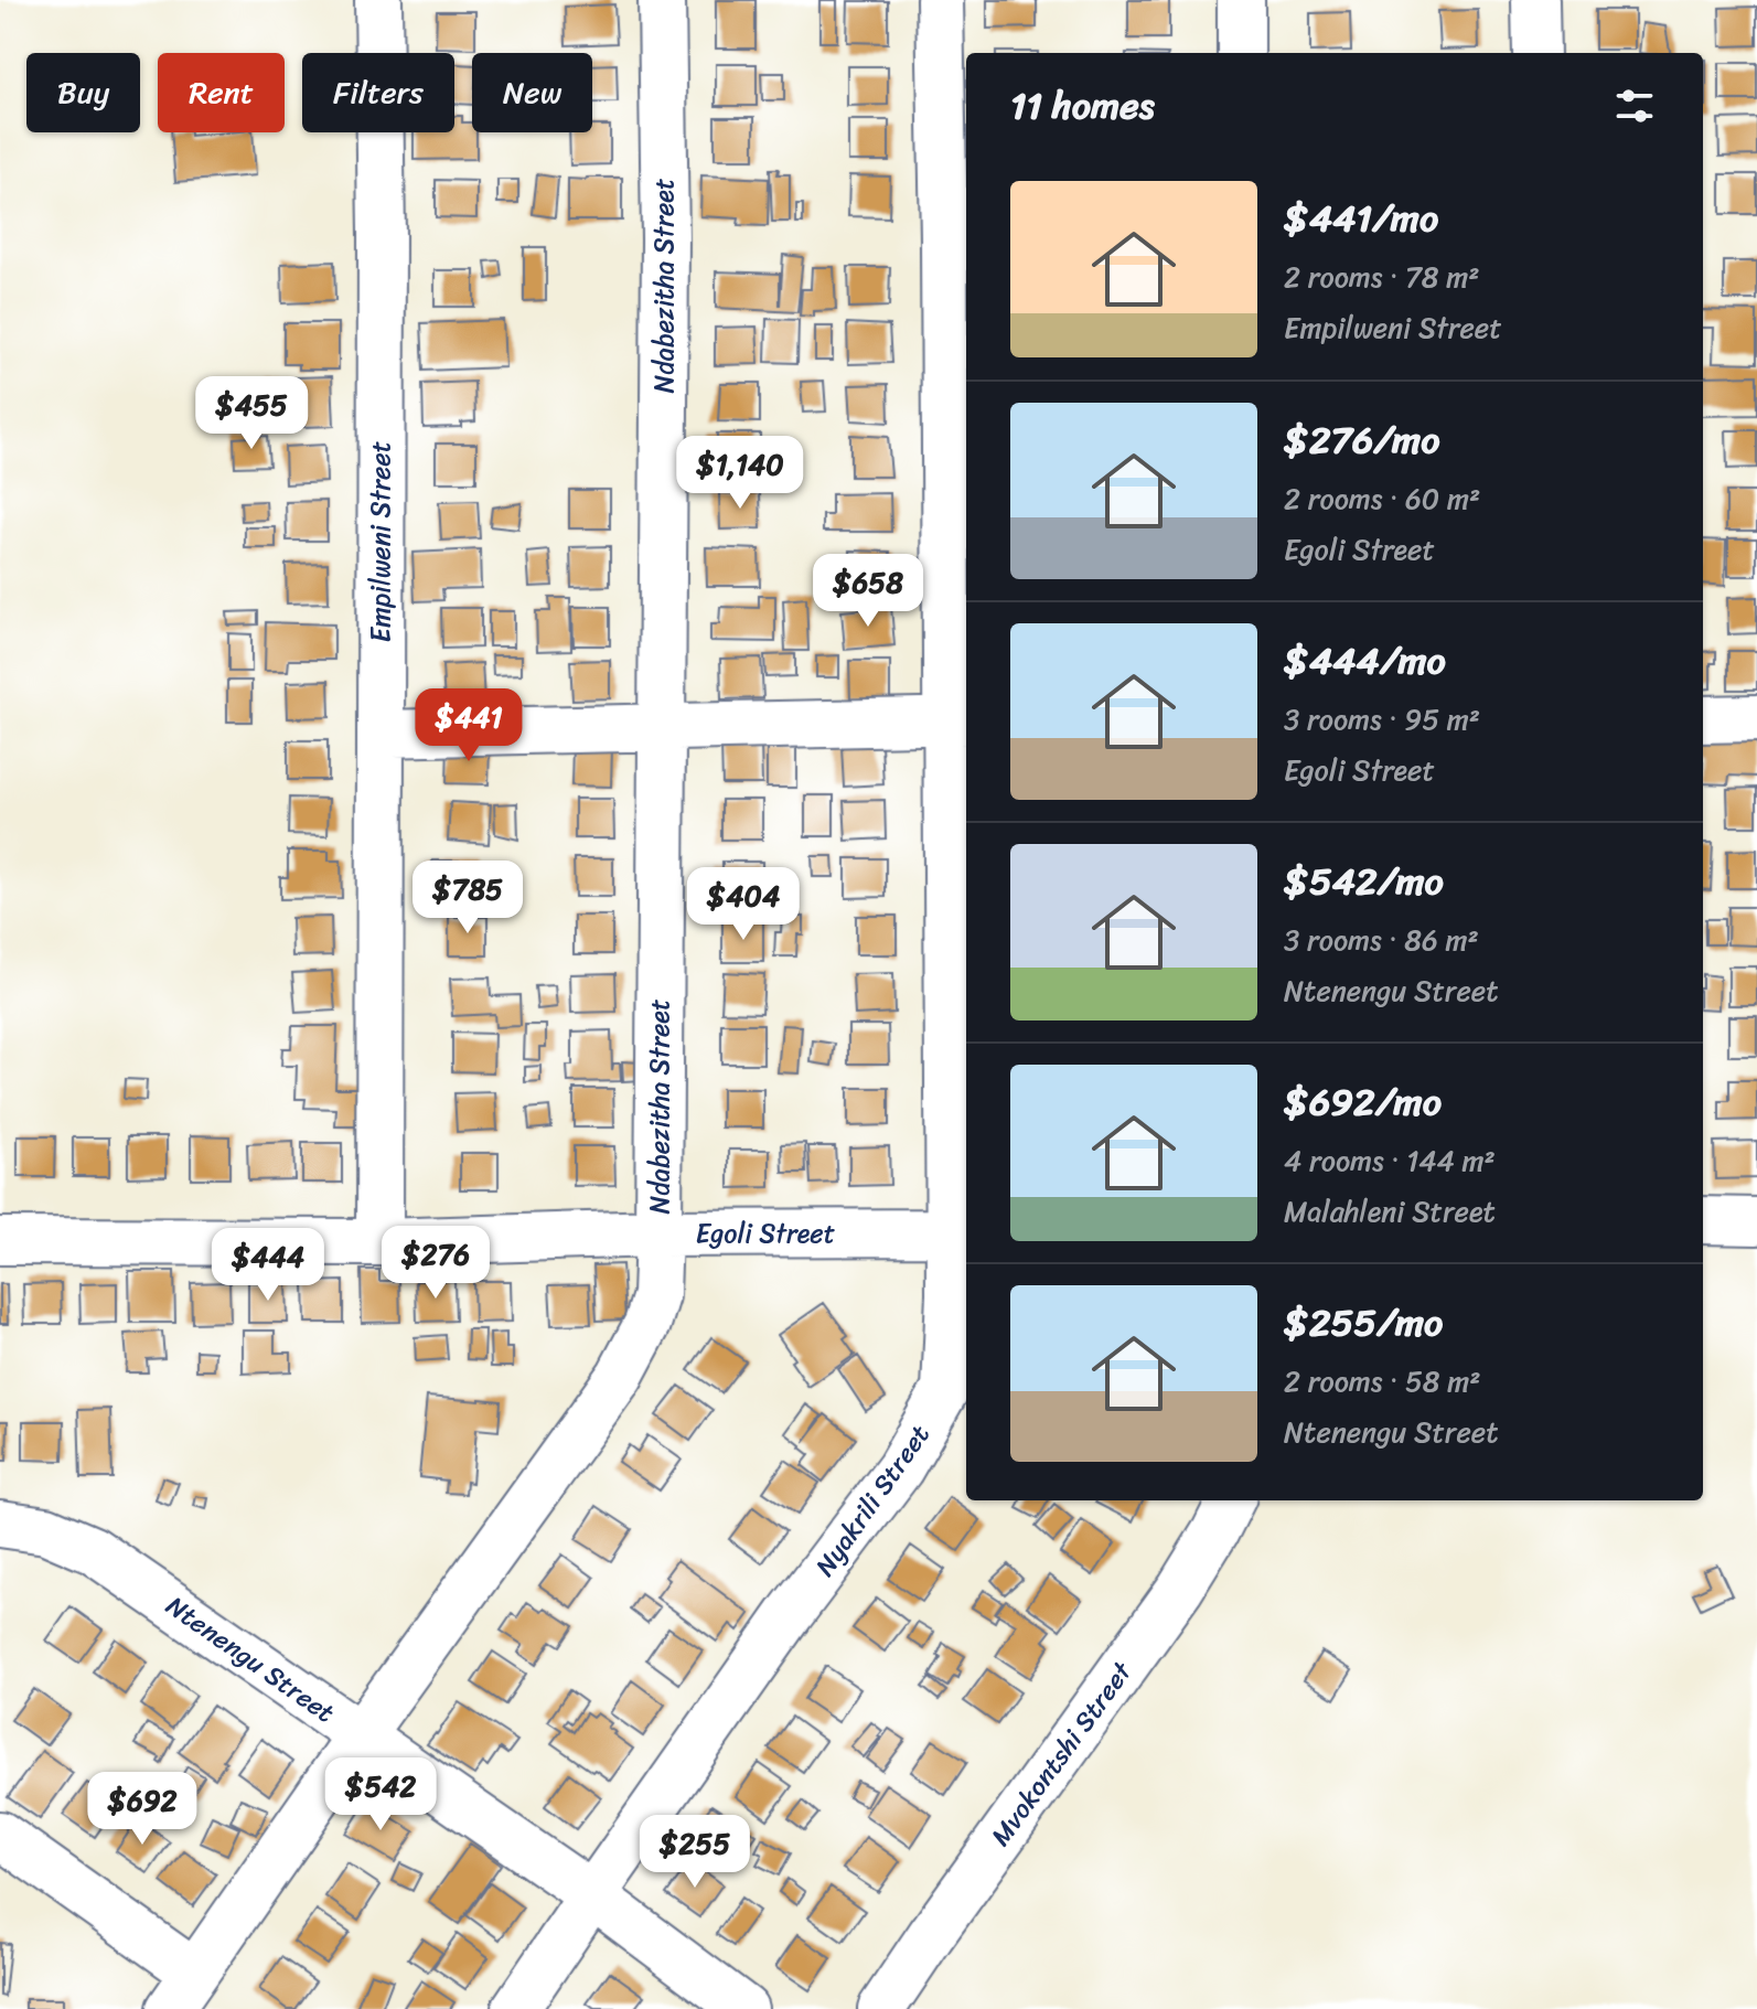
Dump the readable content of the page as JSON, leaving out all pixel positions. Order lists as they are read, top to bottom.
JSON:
{
  "streets": {
    "street": [
      "Ndabezitha Street",
      "Empilweni Street",
      "Egoli Street",
      "Nyakrili Street",
      "Ntenengu Street",
      "Mvokontshi Street"
    ]
  },
  "crossings": [
    ["Ndabezitha Street", "Egoli Street"],
    ["Ndabezitha Street", "Ntenengu Street"],
    ["Empilweni Street", "Egoli Street"],
    ["Egoli Street", "Nyakrili Street"],
    ["Nyakrili Street", "Ntenengu Street"]
  ],
  "page": {
    "chip": [
      "Buy",
      "Rent",
      "Filters",
      "New"
    ],
    "heading": "11 homes",
    "list": [
      {
        "name": "$441/mo",
        "note": "2 rooms · 78 m² · Empilweni Street"
      },
      {
        "name": "$276/mo",
        "note": "2 rooms · 60 m² · Egoli Street"
      },
      {
        "name": "$444/mo",
        "note": "3 rooms · 95 m² · Egoli Street"
      },
      {
        "name": "$542/mo",
        "note": "3 rooms · 86 m² · Ntenengu Street"
      },
      {
        "name": "$692/mo",
        "note": "4 rooms · 144 m² · Malahleni Street"
      },
      {
        "name": "$255/mo",
        "note": "2 rooms · 58 m² · Ntenengu Street"
      }
    ],
    "price": [
      "$455",
      "$1,140",
      "$658",
      "$441",
      "$785",
      "$404",
      "$276",
      "$444",
      "$542",
      "$692",
      "$255"
    ]
  }
}
